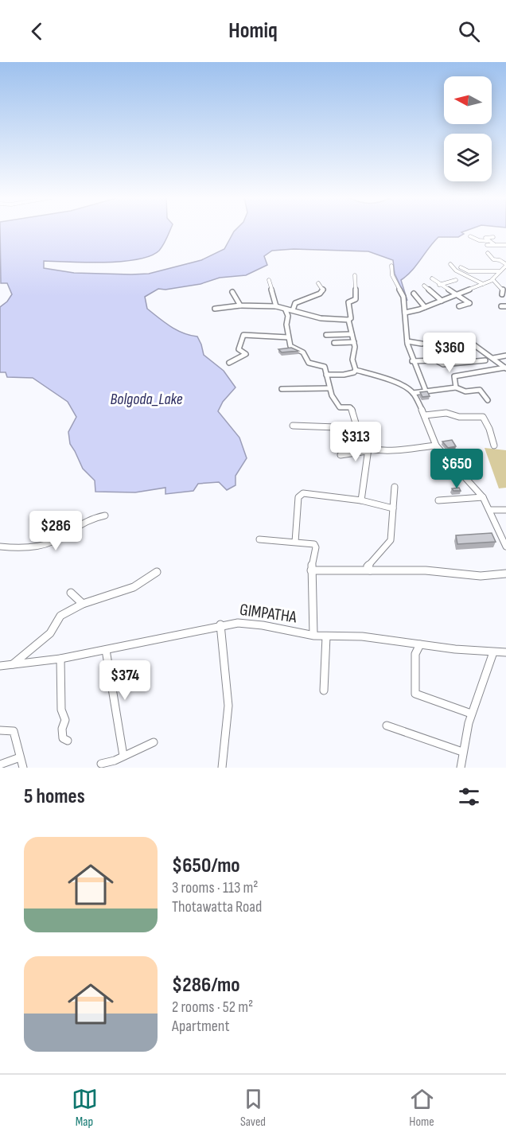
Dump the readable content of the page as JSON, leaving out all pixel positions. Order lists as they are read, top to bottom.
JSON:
{
  "streets": {
    "street": ["GIMPATHA"]
  },
  "water": ["Bolgoda_Lake"],
  "north": "left",
  "page": {
    "header": "Homiq",
    "price": [
      "$360",
      "$313",
      "$650",
      "$286",
      "$374"
    ],
    "heading": "5 homes",
    "list": [
      {
        "name": "$650/mo",
        "note": "3 rooms · 113 m² · Thotawatta Road"
      },
      {
        "name": "$286/mo",
        "note": "2 rooms · 52 m² · Apartment"
      }
    ],
    "tabs": ["Map", "Saved", "Home"]
  }
}
